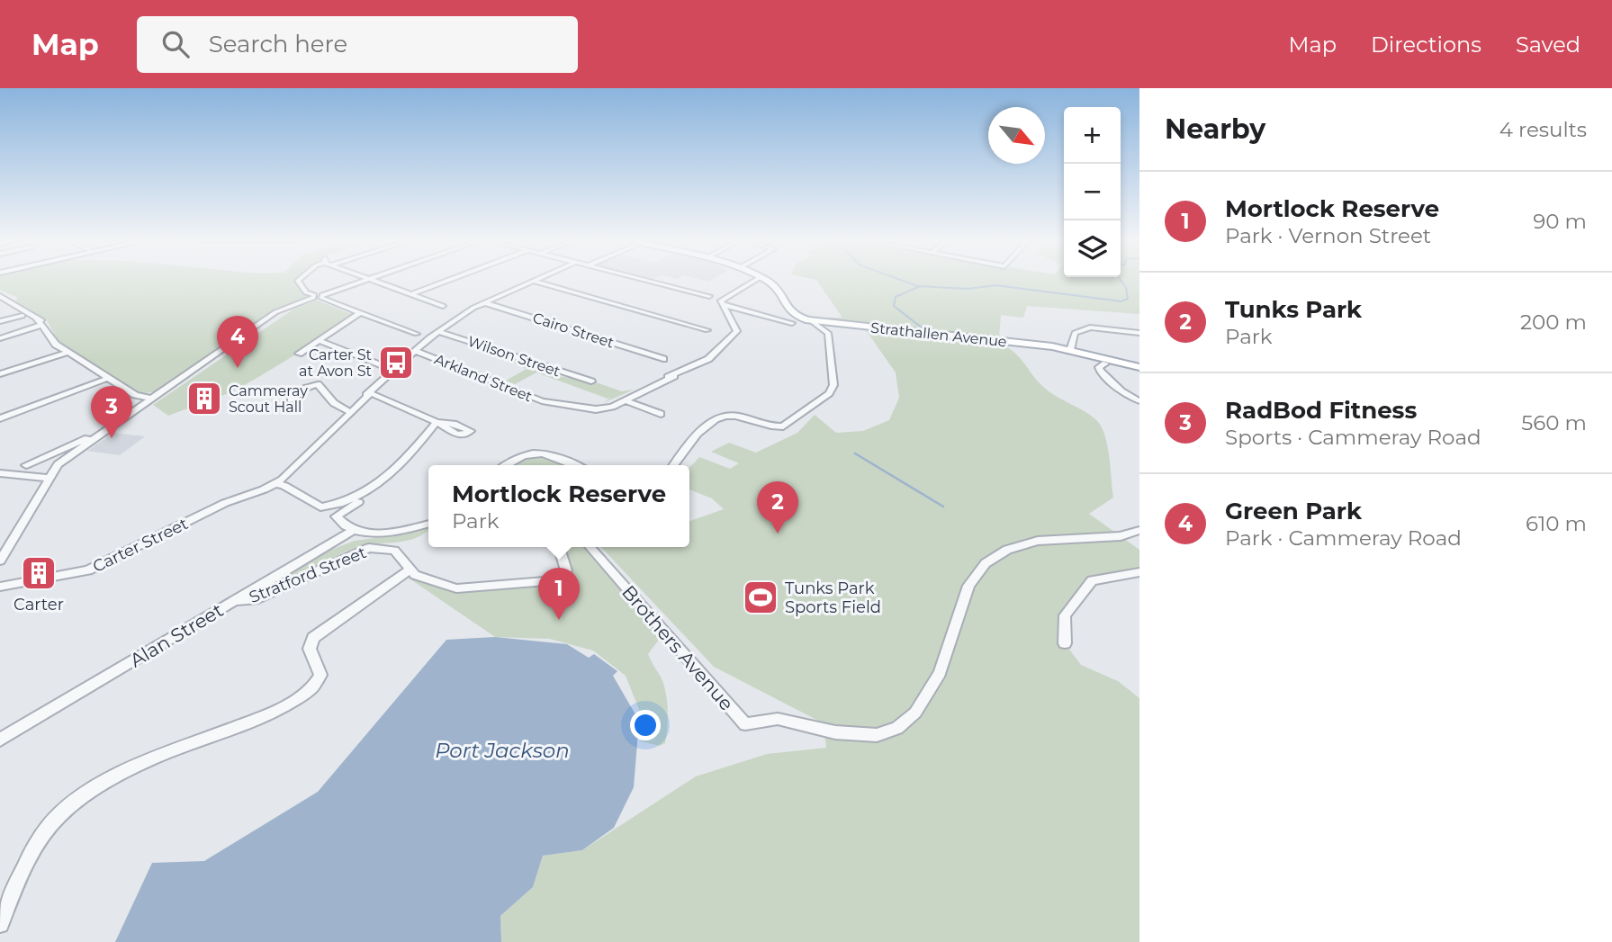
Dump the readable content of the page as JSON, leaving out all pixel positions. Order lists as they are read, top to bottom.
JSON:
{
  "streets": {
    "main road": ["Strathallen Avenue"],
    "street": [
      "Cairo Street",
      "Wilson Street",
      "Arkland Street",
      "Carter Street",
      "Stratford Street",
      "Alan Street",
      "Brothers Avenue"
    ]
  },
  "crossings": [
    ["Cairo Street", "Carter Street"],
    ["Wilson Street", "Carter Street"],
    ["Arkland Street", "Carter Street"],
    ["Stratford Street", "Alan Street"]
  ],
  "water": ["Port Jackson"],
  "places": {
    "bus stop": ["Carter St at Avon St"],
    "building": ["Cammeray Scout Hall", "Carter"],
    "sports": ["Tunks Park Sports Field"]
  },
  "north": "bottom right",
  "page": {
    "header": "Map",
    "search": "Search here",
    "nav": ["Map", "Directions", "Saved"],
    "heading": ["Nearby", "4 results"],
    "map_buttons": ["+", "−"],
    "list": [
      {
        "mark": "1",
        "name": "Mortlock Reserve",
        "note": "Park · Vernon Street",
        "value": "90 m"
      },
      {
        "mark": "2",
        "name": "Tunks Park",
        "note": "Park",
        "value": "200 m"
      },
      {
        "mark": "3",
        "name": "RadBod Fitness",
        "note": "Sports · Cammeray Road",
        "value": "560 m"
      },
      {
        "mark": "4",
        "name": "Green Park",
        "note": "Park · Cammeray Road",
        "value": "610 m"
      }
    ],
    "pins": [
      "4",
      "3",
      "2",
      "1"
    ],
    "popup": ["Mortlock Reserve", "Park"]
  }
}
